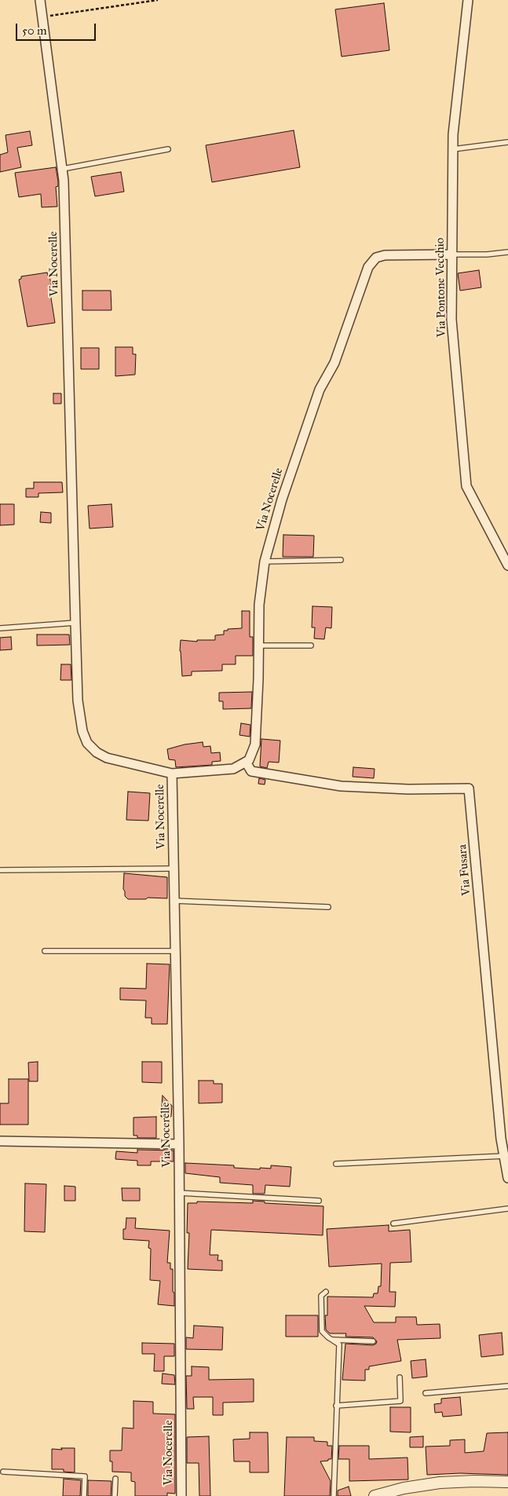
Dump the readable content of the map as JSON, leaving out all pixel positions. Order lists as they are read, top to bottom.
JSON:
{
  "streets": {
    "street": ["Via Nocerelle", "Via Pontone Vecchio", "Via Fusara"]
  },
  "crossings": [
    ["Via Nocerelle", "Via Pontone Vecchio"],
    ["Via Nocerelle", "Via Fusara"]
  ],
  "scale_bar": "50 m"
}
